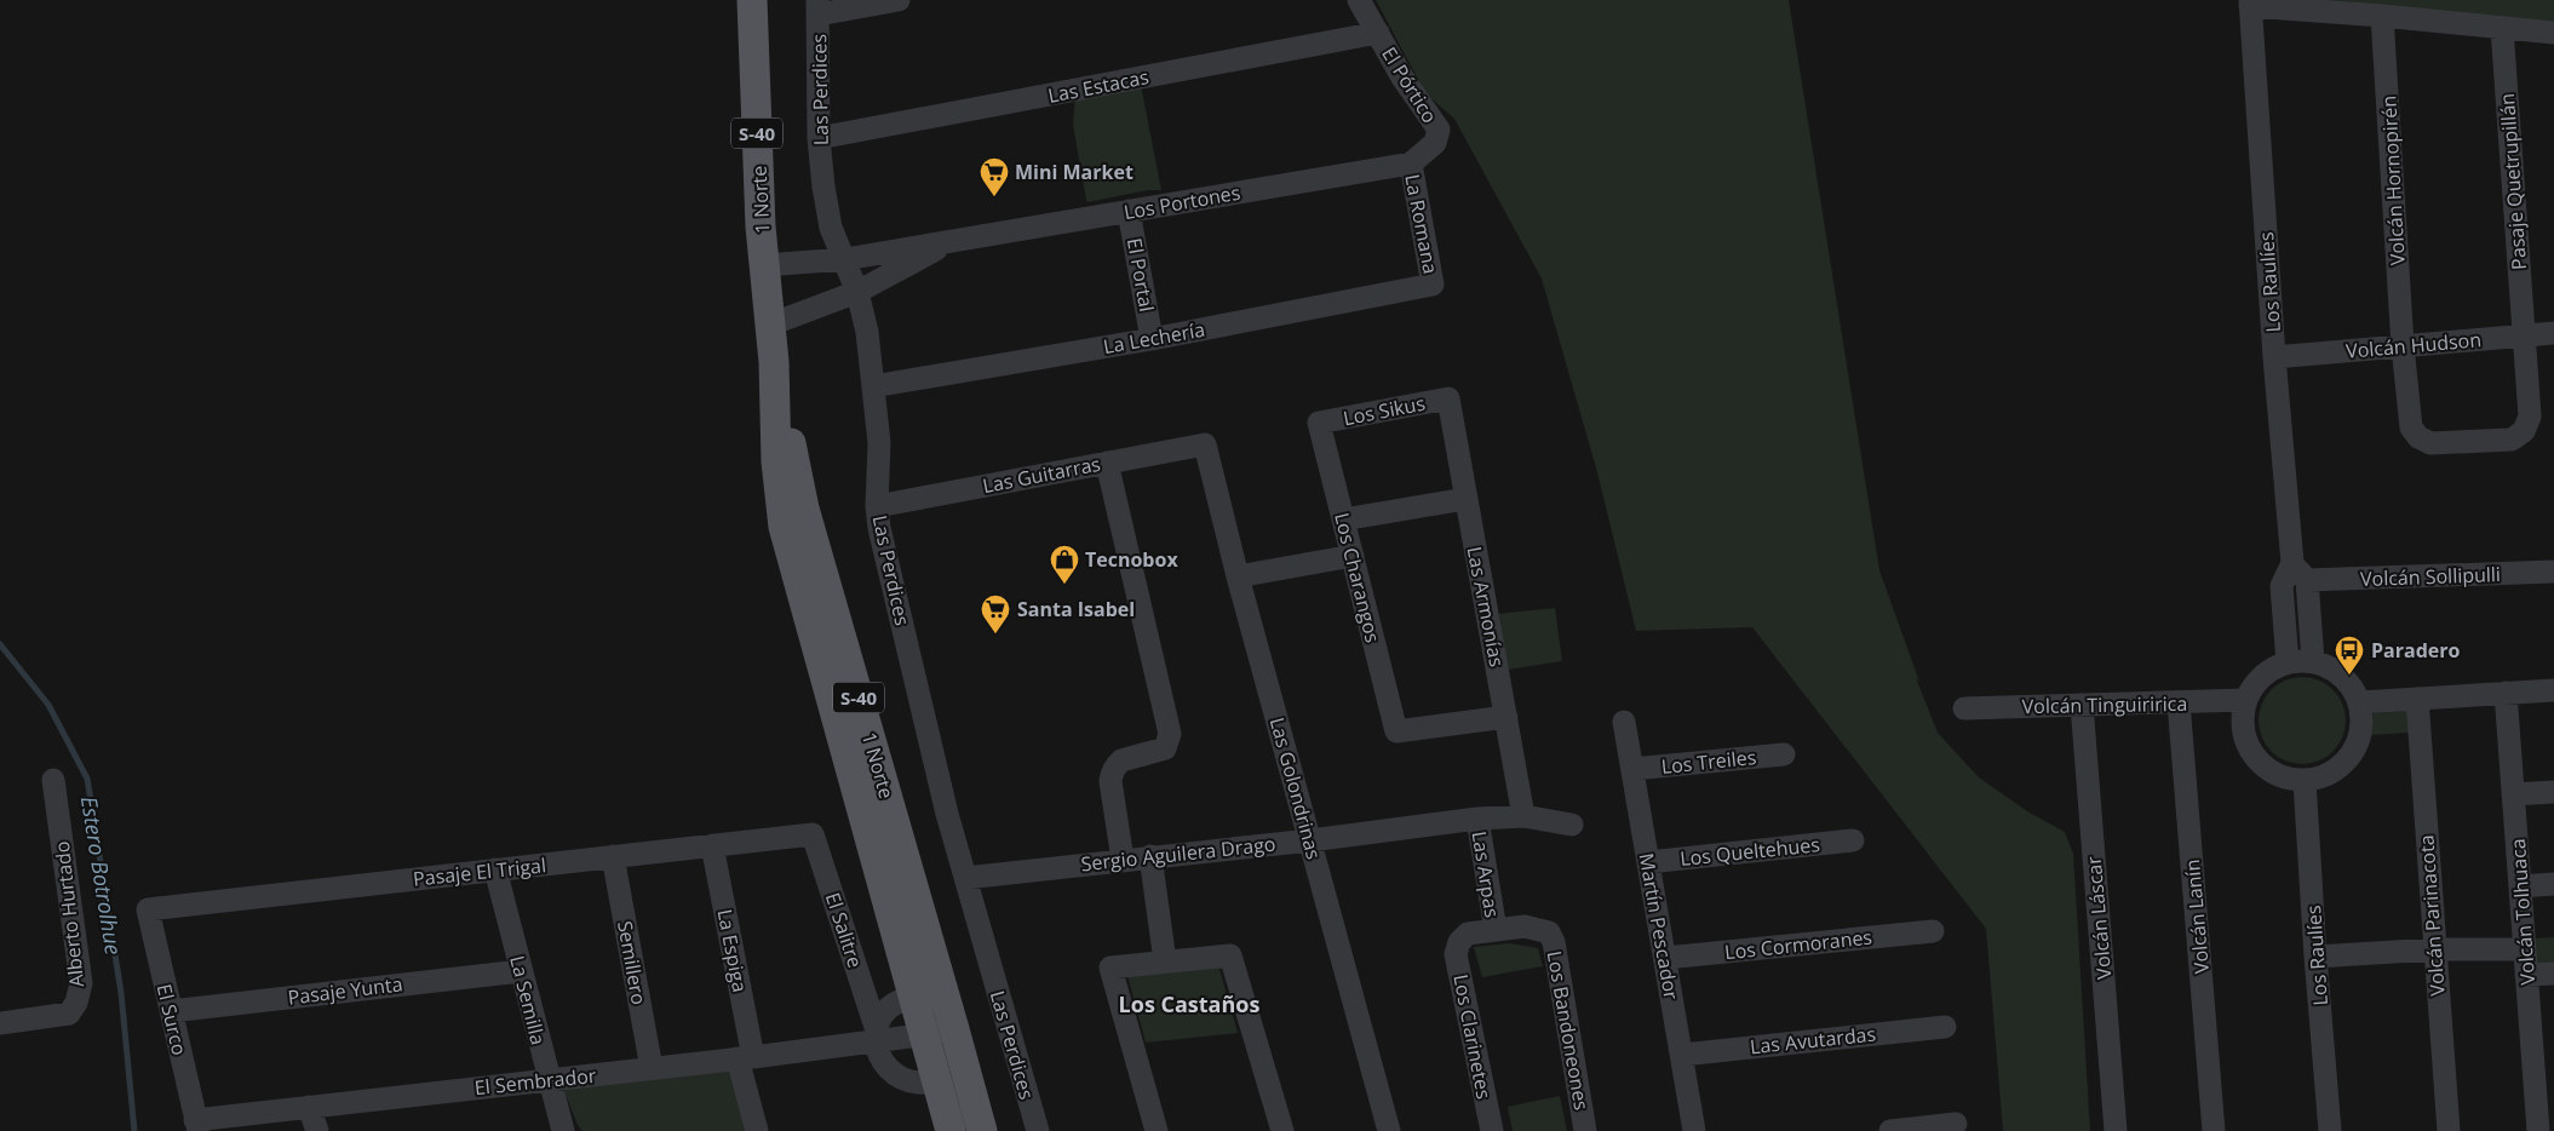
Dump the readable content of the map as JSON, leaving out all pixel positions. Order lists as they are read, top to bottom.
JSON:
{
  "streets": {
    "main road": ["S-40", "1 Norte"],
    "street": [
      "El Pórtico",
      "Las Estacas",
      "Las Perdices",
      "Volcán Hornopirén",
      "Pasaje Quetrupillán",
      "Los Portones",
      "La Romana",
      "El Portal",
      "Los Raulíes",
      "La Lechería",
      "Volcán Hudson",
      "Los Sikus",
      "Las Guitarras",
      "Volcán Sollipulli",
      "Los Charangos",
      "Las Armonías",
      "Volcán Tinguiririca",
      "Los Treiles",
      "Las Golondrinas",
      "Los Queltehues",
      "Sergio Aguilera Drago",
      "Pasaje El Trigal",
      "Las Arpas",
      "Volcán Tolhuaca",
      "Alberto Hurtado",
      "Volcán Parinacota",
      "Volcán Lanín",
      "Volcán Láscar",
      "Martín Pescador",
      "El Salitre",
      "Los Cormoranes",
      "La Espiga",
      "Semillero",
      "Pasaje Yunta",
      "La Semilla",
      "El Surco",
      "Los Bandoneones",
      "Los Clarinetes",
      "Las Avutardas",
      "El Sembrador"
    ]
  },
  "crossings": [
    ["El Pórtico", "Las Estacas"],
    ["El Pórtico", "Los Portones"],
    ["El Pórtico", "La Romana"],
    ["Las Estacas", "Las Perdices"],
    ["Las Perdices", "Los Portones"],
    ["Las Perdices", "La Lechería"],
    ["Las Perdices", "Las Guitarras"],
    ["Las Perdices", "Sergio Aguilera Drago"],
    ["Volcán Hornopirén", "Pasaje Quetrupillán"],
    ["Volcán Hornopirén", "Volcán Hudson"],
    ["Pasaje Quetrupillán", "Volcán Hudson"],
    ["1 Norte", "Los Portones"],
    ["1 Norte", "El Sembrador"],
    ["Los Portones", "La Romana"],
    ["Los Portones", "El Portal"],
    ["La Romana", "La Lechería"],
    ["El Portal", "La Lechería"],
    ["Los Raulíes", "Volcán Hudson"],
    ["Los Raulíes", "Volcán Sollipulli"],
    ["Los Raulíes", "Volcán Tinguiririca"],
    ["Los Sikus", "Los Charangos"],
    ["Los Sikus", "Las Armonías"],
    ["Las Guitarras", "Las Golondrinas"],
    ["Los Charangos", "Las Armonías"],
    ["Las Armonías", "Sergio Aguilera Drago"],
    ["Volcán Tinguiririca", "Volcán Lanín"],
    ["Volcán Tinguiririca", "Volcán Láscar"],
    ["Los Treiles", "Martín Pescador"],
    ["Las Golondrinas", "Sergio Aguilera Drago"],
    ["Los Queltehues", "Martín Pescador"],
    ["Sergio Aguilera Drago", "Las Arpas"],
    ["Pasaje El Trigal", "El Salitre"],
    ["Pasaje El Trigal", "La Espiga"],
    ["Pasaje El Trigal", "Semillero"],
    ["Pasaje El Trigal", "La Semilla"],
    ["Pasaje El Trigal", "El Surco"],
    ["Las Arpas", "Los Bandoneones"],
    ["Las Arpas", "Los Clarinetes"],
    ["Martín Pescador", "Los Cormoranes"],
    ["Martín Pescador", "Las Avutardas"],
    ["El Salitre", "El Sembrador"],
    ["La Espiga", "El Sembrador"],
    ["Semillero", "El Sembrador"],
    ["Pasaje Yunta", "La Semilla"],
    ["Pasaje Yunta", "El Surco"],
    ["La Semilla", "El Sembrador"],
    ["El Surco", "El Sembrador"],
    ["Los Bandoneones", "Los Clarinetes"]
  ],
  "districts": ["Los Castaños"],
  "water": ["Estero Botrolhue"],
  "places": {
    "supermarket": ["Mini Market", "Santa Isabel"],
    "shop": ["Tecnobox"],
    "bus stop": ["Paradero"]
  }
}
